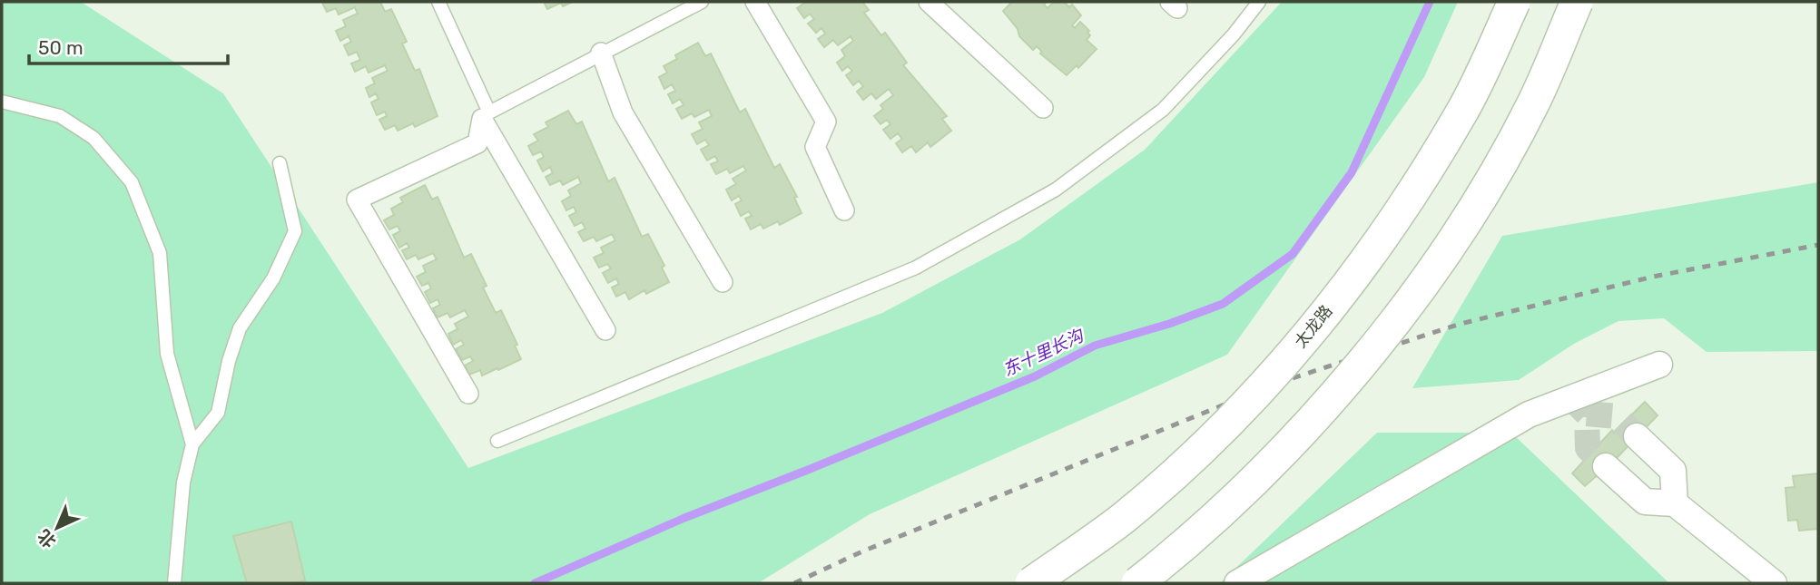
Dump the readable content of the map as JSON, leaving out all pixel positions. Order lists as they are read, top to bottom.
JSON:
{
  "streets": {
    "street": ["太龙路"]
  },
  "water": ["东十里长沟"],
  "scale_bar": "50 m",
  "north": "bottom left"
}
